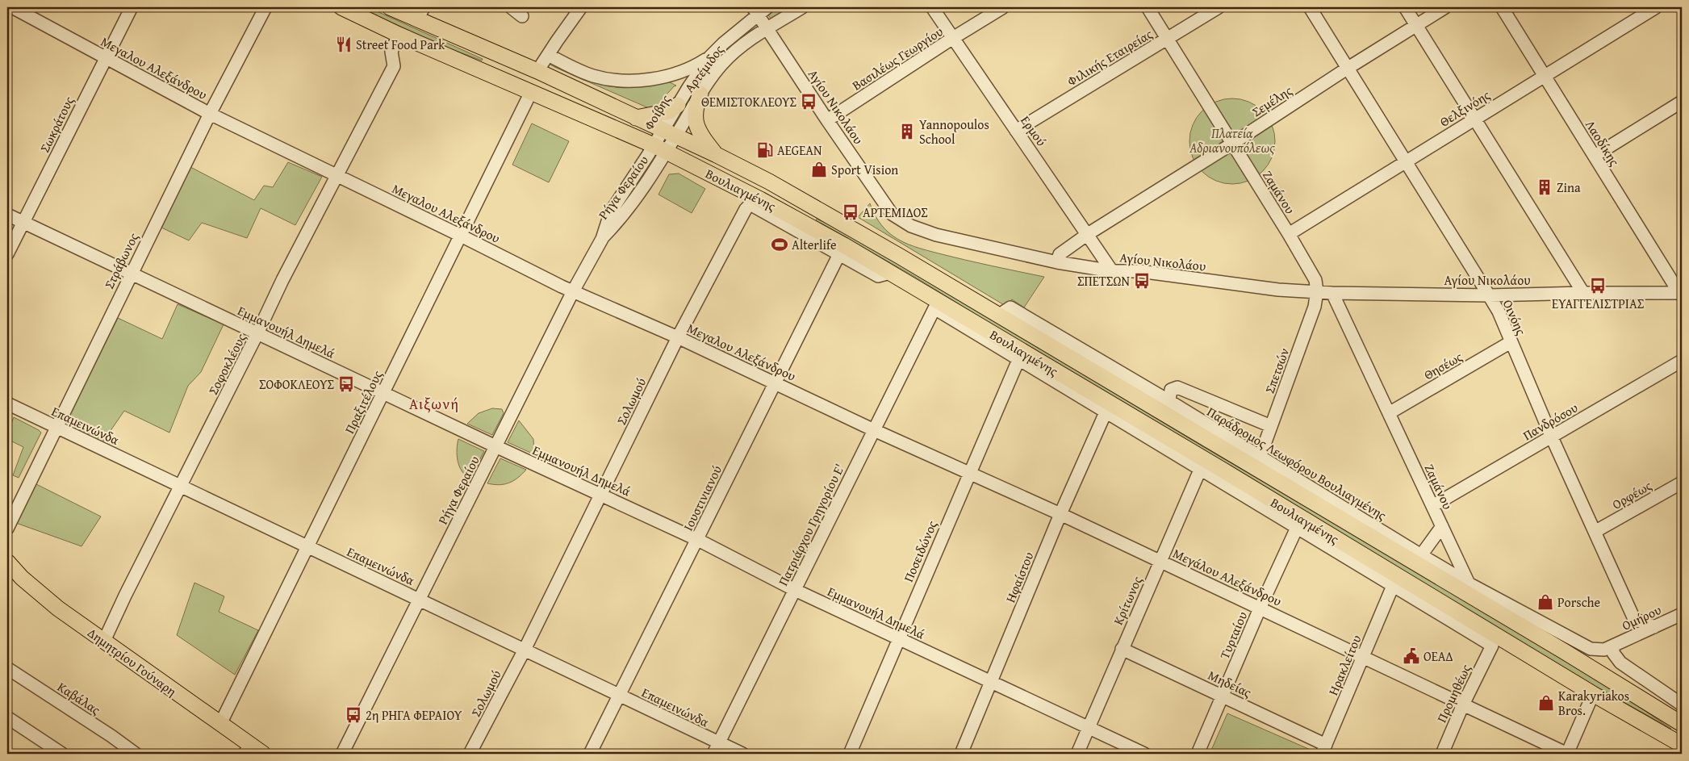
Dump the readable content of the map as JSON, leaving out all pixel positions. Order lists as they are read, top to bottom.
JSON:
{
  "streets": {
    "main road": ["Βουλιαγμένης", "Δημητρίου Γούναρη"],
    "street": [
      "Φιλικής Εταιρείας",
      "Βασιλέως Γεωργίου",
      "Μεγαλου Αλεξάνδρου",
      "Αρτέμιδος",
      "Σεμέλης",
      "Αγίου Νικολάου",
      "Θελξινόης",
      "Φοίβης",
      "Σωκράτους",
      "Ερμού",
      "Λαοδίκης",
      "Ρήγα Φεραίου",
      "Ζαμάνου",
      "Στράβωνος",
      "Οινόης",
      "Εμμανουήλ Δημελά",
      "Σοφοκλέους",
      "Θησέως",
      "Σπετσών",
      "Σολωμού",
      "Πραξιτέλους",
      "Πανδρόσου",
      "Επαμεινώνδα",
      "Παράδρομος Λεωφόρου Βουλιαγμένης",
      "Ορφέως",
      "Ιουστινιανού",
      "Πατριάρχου Γρηγορίου E'",
      "Ποσειδώνος",
      "Ηφαίστου",
      "Μεγάλου Αλεξάνδρου",
      "Κρίτωνος",
      "Ομήρου",
      "Τυρταίου",
      "Ηρακλείτου",
      "Μηδείας",
      "Προμηθέως",
      "Καβάλας"
    ]
  },
  "crossings": [
    ["Φιλικής Εταιρείας", "Ερμού"],
    ["Φιλικής Εταιρείας", "Ζαμάνου"],
    ["Βασιλέως Γεωργίου", "Αγίου Νικολάου"],
    ["Βασιλέως Γεωργίου", "Ερμού"],
    ["Μεγαλου Αλεξάνδρου", "Σωκράτους"],
    ["Μεγαλου Αλεξάνδρου", "Ρήγα Φεραίου"],
    ["Μεγαλου Αλεξάνδρου", "Στράβωνος"],
    ["Μεγαλου Αλεξάνδρου", "Σοφοκλέους"],
    ["Μεγαλου Αλεξάνδρου", "Σολωμού"],
    ["Μεγαλου Αλεξάνδρου", "Πραξιτέλους"],
    ["Μεγαλου Αλεξάνδρου", "Ιουστινιανού"],
    ["Μεγαλου Αλεξάνδρου", "Πατριάρχου Γρηγορίου E'"],
    ["Μεγαλου Αλεξάνδρου", "Μεγάλου Αλεξάνδρου"],
    ["Αρτέμιδος", "Αγίου Νικολάου"],
    ["Αρτέμιδος", "Φοίβης"],
    ["Αρτέμιδος", "Βουλιαγμένης"],
    ["Σεμέλης", "Αγίου Νικολάου"],
    ["Σεμέλης", "Ερμού"],
    ["Σεμέλης", "Ζαμάνου"],
    ["Σεμέλης", "Οινόης"],
    ["Αγίου Νικολάου", "Φοίβης"],
    ["Αγίου Νικολάου", "Ερμού"],
    ["Αγίου Νικολάου", "Λαοδίκης"],
    ["Αγίου Νικολάου", "Ζαμάνου"],
    ["Αγίου Νικολάου", "Οινόης"],
    ["Αγίου Νικολάου", "Σπετσών"],
    ["Θελξινόης", "Λαοδίκης"],
    ["Θελξινόης", "Ζαμάνου"],
    ["Θελξινόης", "Οινόης"],
    ["Φοίβης", "Ρήγα Φεραίου"],
    ["Φοίβης", "Βουλιαγμένης"],
    ["Σωκράτους", "Εμμανουήλ Δημελά"],
    ["Ρήγα Φεραίου", "Βουλιαγμένης"],
    ["Ρήγα Φεραίου", "Εμμανουήλ Δημελά"],
    ["Ρήγα Φεραίου", "Επαμεινώνδα"],
    ["Βουλιαγμένης", "Σοφοκλέους"],
    ["Βουλιαγμένης", "Σολωμού"],
    ["Βουλιαγμένης", "Πραξιτέλους"],
    ["Βουλιαγμένης", "Παράδρομος Λεωφόρου Βουλιαγμένης"],
    ["Βουλιαγμένης", "Κρίτωνος"],
    ["Βουλιαγμένης", "Ομήρου"],
    ["Ζαμάνου", "Θησέως"],
    ["Ζαμάνου", "Σπετσών"],
    ["Ζαμάνου", "Πανδρόσου"],
    ["Ζαμάνου", "Παράδρομος Λεωφόρου Βουλιαγμένης"],
    ["Στράβωνος", "Εμμανουήλ Δημελά"],
    ["Στράβωνος", "Επαμεινώνδα"],
    ["Οινόης", "Θησέως"],
    ["Οινόης", "Πανδρόσου"],
    ["Οινόης", "Ορφέως"],
    ["Οινόης", "Ομήρου"],
    ["Εμμανουήλ Δημελά", "Σοφοκλέους"],
    ["Εμμανουήλ Δημελά", "Σολωμού"],
    ["Εμμανουήλ Δημελά", "Πραξιτέλους"],
    ["Εμμανουήλ Δημελά", "Ιουστινιανού"],
    ["Εμμανουήλ Δημελά", "Πατριάρχου Γρηγορίου E'"],
    ["Εμμανουήλ Δημελά", "Ποσειδώνος"],
    ["Εμμανουήλ Δημελά", "Ηφαίστου"],
    ["Εμμανουήλ Δημελά", "Κρίτωνος"],
    ["Σοφοκλέους", "Επαμεινώνδα"],
    ["Σοφοκλέους", "Δημητρίου Γούναρη"],
    ["Σπετσών", "Παράδρομος Λεωφόρου Βουλιαγμένης"],
    ["Σολωμού", "Επαμεινώνδα"],
    ["Σολωμού", "Ιουστινιανού"],
    ["Πραξιτέλους", "Επαμεινώνδα"],
    ["Πραξιτέλους", "Δημητρίου Γούναρη"],
    ["Επαμεινώνδα", "Ιουστινιανού"],
    ["Επαμεινώνδα", "Πατριάρχου Γρηγορίου E'"],
    ["Παράδρομος Λεωφόρου Βουλιαγμένης", "Ομήρου"],
    ["Πατριάρχου Γρηγορίου E'", "Ποσειδώνος"],
    ["Πατριάρχου Γρηγορίου E'", "Μεγάλου Αλεξάνδρου"],
    ["Ποσειδώνος", "Μεγάλου Αλεξάνδρου"],
    ["Ηφαίστου", "Μεγάλου Αλεξάνδρου"],
    ["Μεγάλου Αλεξάνδρου", "Κρίτωνος"],
    ["Μεγάλου Αλεξάνδρου", "Τυρταίου"],
    ["Μεγάλου Αλεξάνδρου", "Ηρακλείτου"],
    ["Μεγάλου Αλεξάνδρου", "Προμηθέως"],
    ["Κρίτωνος", "Μηδείας"],
    ["Τυρταίου", "Μηδείας"],
    ["Ηρακλείτου", "Μηδείας"],
    ["Ηρακλείτου", "Προμηθέως"]
  ],
  "districts": ["Αιξωνή"],
  "parks": ["Πλατεία Αδριανουπόλεως"],
  "places": {
    "restaurant": ["Street Food Park"],
    "bus stop": [
      "ΘΕΜΙΣΤΟΚΛΕΟΥΣ",
      "ΑΡΤΕΜΙΔΟΣ",
      "ΣΠΕΤΣΩΝ",
      "ΕΥΑΓΓΕΛΙΣΤΡΙΑΣ",
      "ΣΟΦΟΚΛΕΟΥΣ",
      "2η ΡΗΓΑ ΦΕΡΑΙΟΥ"
    ],
    "building": ["Yannopoulos School", "Zina"],
    "fuel station": ["AEGEAN"],
    "shop": ["Sport Vision", "Porsche", "Karakyriakos Bros."],
    "sports": ["Alterlife"],
    "public building": ["ΟΕΑΔ"]
  }
}
